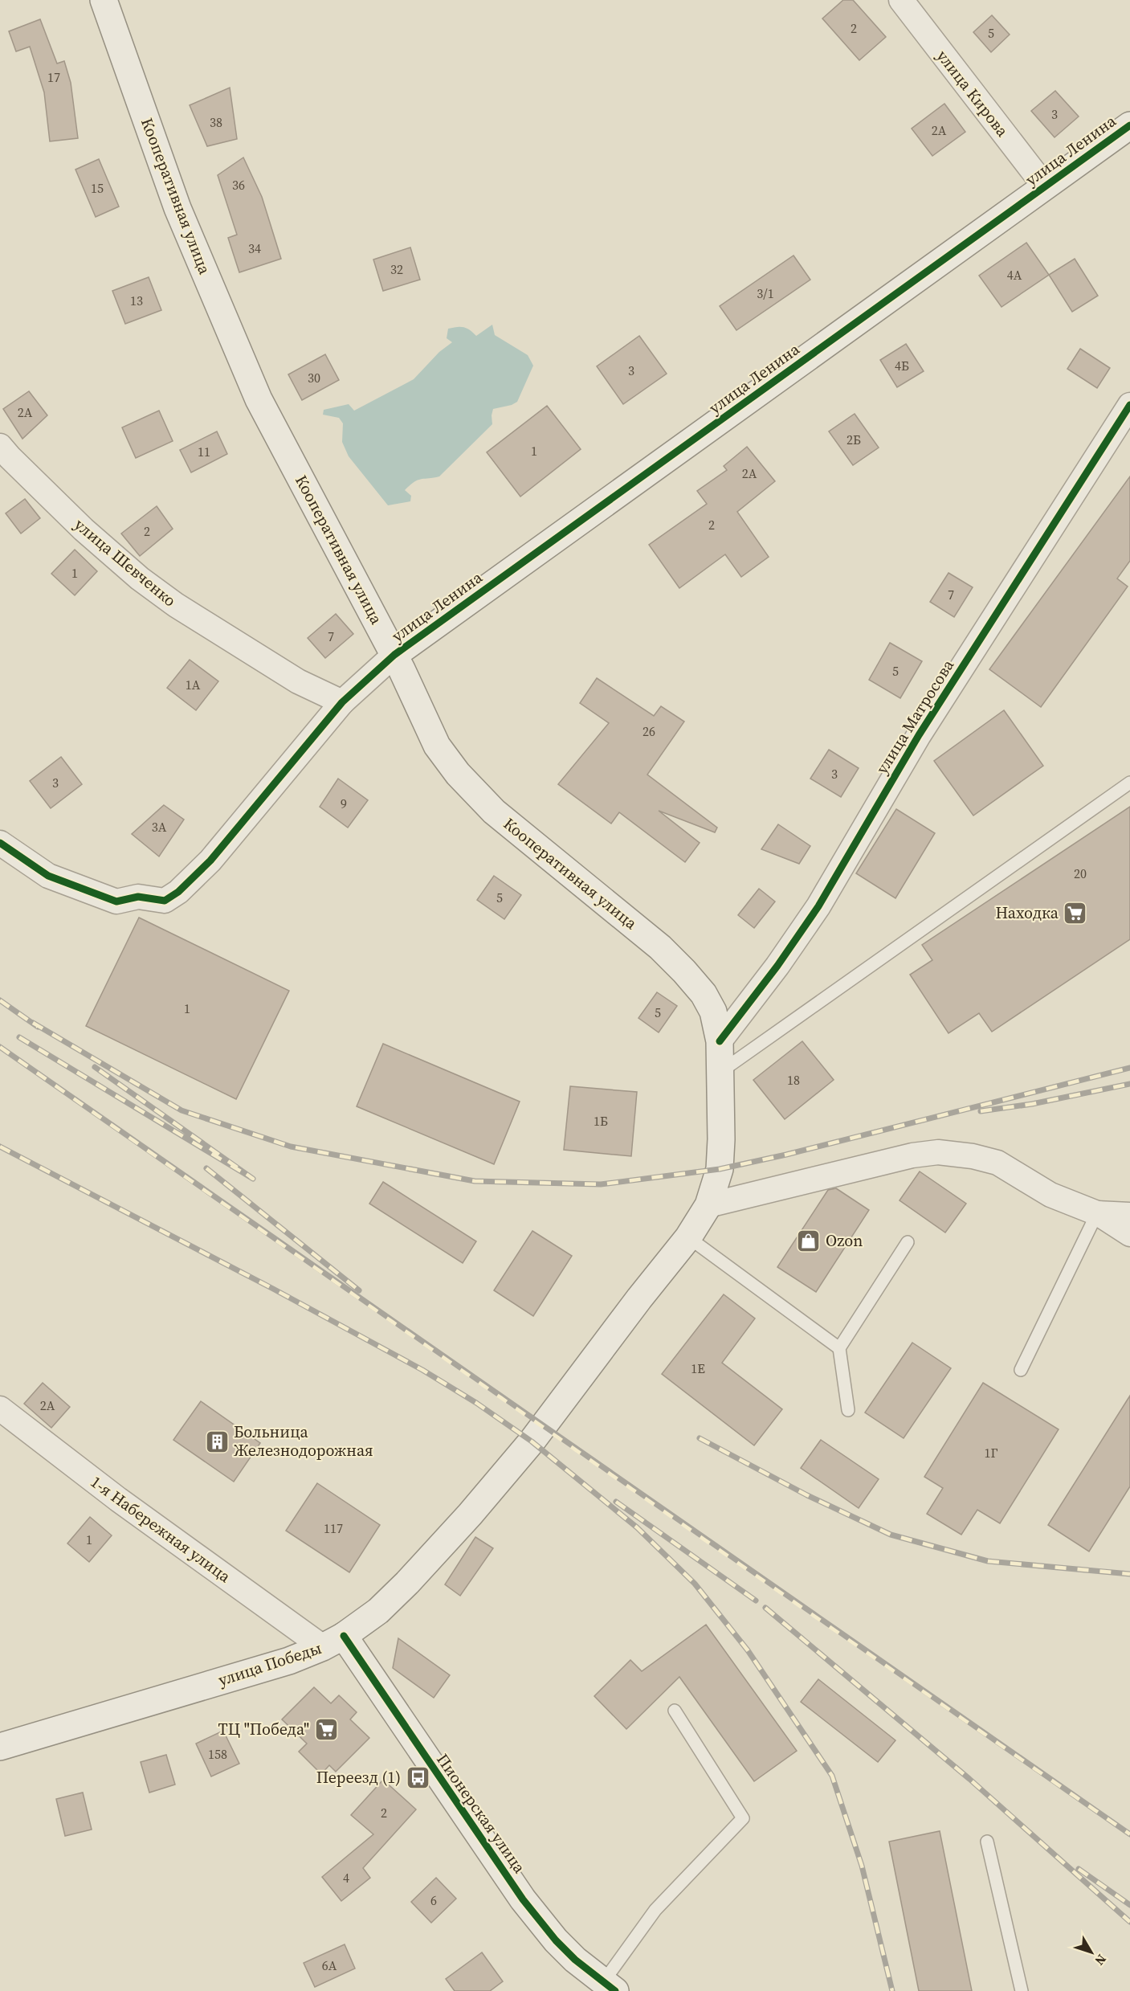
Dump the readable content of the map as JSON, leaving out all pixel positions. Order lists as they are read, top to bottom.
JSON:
{
  "streets": {
    "main road": [
      "улица Ленина",
      "Кооперативная улица",
      "улица Победы",
      "Пионерская улица"
    ],
    "street": [
      "улица Кирова",
      "улица Шевченко",
      "улица Матросова",
      "1-я Набережная улица"
    ]
  },
  "crossings": [
    ["улица Кирова", "улица Ленина"],
    ["улица Ленина", "Кооперативная улица"],
    ["Кооперативная улица", "улица Матросова"],
    ["Кооперативная улица", "улица Победы"],
    ["1-я Набережная улица", "улица Победы"],
    ["1-я Набережная улица", "Пионерская улица"],
    ["улица Победы", "Пионерская улица"]
  ],
  "places": {
    "supermarket": ["Находка", "ТЦ \"Победа\""],
    "shop": ["Ozon"],
    "building": ["Больница Железнодорожная"],
    "bus stop": ["Переезд (1)"]
  },
  "house_numbers": [
    "2",
    "5",
    "17",
    "3",
    "38",
    "2А",
    "36",
    "15",
    "34",
    "32",
    "4А",
    "3/1",
    "13",
    "4Б",
    "3",
    "30",
    "2А",
    "2Б",
    "1",
    "11",
    "2А",
    "2",
    "2",
    "1",
    "7",
    "7",
    "5",
    "1А",
    "26",
    "3",
    "3",
    "9",
    "3А",
    "20",
    "5",
    "1",
    "5",
    "18",
    "1Б",
    "1Е",
    "2А",
    "1Г",
    "117",
    "1",
    "158",
    "2",
    "4",
    "6",
    "6А"
  ],
  "north": "bottom right"
}
